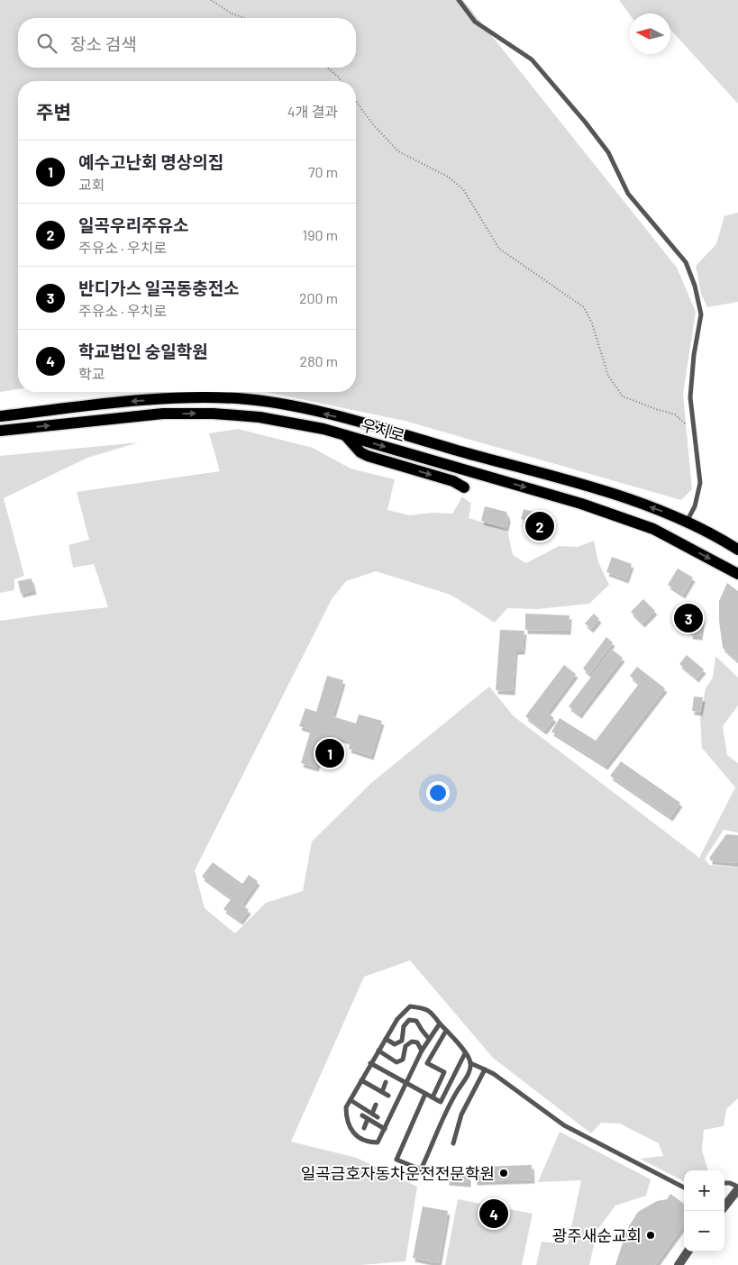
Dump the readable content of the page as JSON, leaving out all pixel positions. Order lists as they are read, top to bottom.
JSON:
{
  "streets": {
    "main road": ["우치로"]
  },
  "places": ["일곡금호자동차운전전문학원", "광주새순교회"],
  "north": "left",
  "page": {
    "search": "장소 검색",
    "heading": ["주변", "4개 결과"],
    "list": [
      {
        "mark": "1",
        "name": "예수고난회 명상의집",
        "note": "교회",
        "value": "70 m"
      },
      {
        "mark": "2",
        "name": "일곡우리주유소",
        "note": "주유소 · 우치로",
        "value": "190 m"
      },
      {
        "mark": "3",
        "name": "반디가스 일곡동충전소",
        "note": "주유소 · 우치로",
        "value": "200 m"
      },
      {
        "mark": "4",
        "name": "학교법인 숭일학원",
        "note": "학교",
        "value": "280 m"
      }
    ],
    "pins": [
      "2",
      "3",
      "1",
      "4"
    ],
    "map_buttons": ["+", "−"]
  }
}
